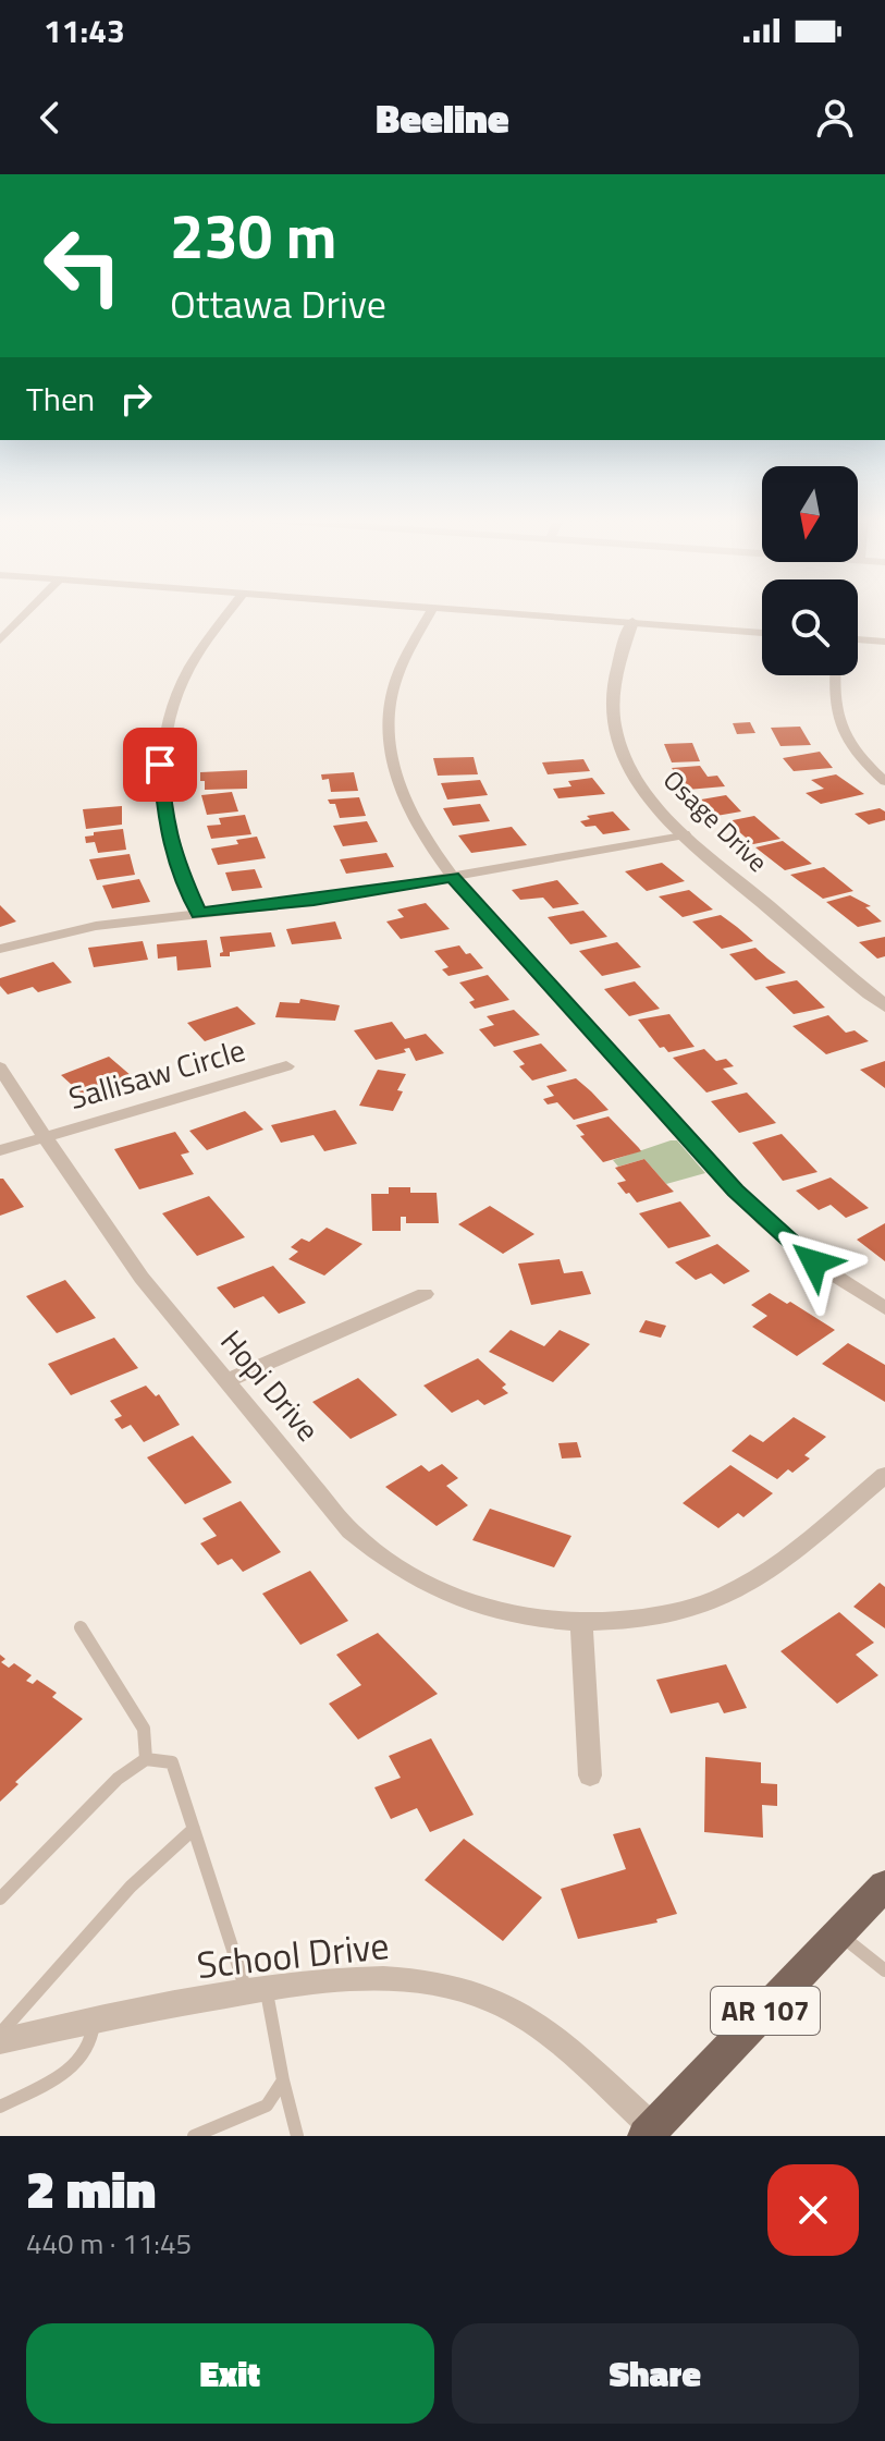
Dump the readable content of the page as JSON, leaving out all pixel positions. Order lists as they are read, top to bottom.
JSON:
{
  "streets": {
    "main road": ["AR 107"],
    "street": [
      "Osage Drive",
      "Sallisaw Circle",
      "Hopi Drive",
      "School Drive"
    ]
  },
  "crossings": [
    ["Sallisaw Circle", "Hopi Drive"],
    ["School Drive", "AR 107"]
  ],
  "north": "bottom",
  "page": {
    "status": "11:43",
    "header": "Beeline",
    "turn": ["230 m", "Ottawa Drive"],
    "then": "Then",
    "heading": ["2 min", "440 m · 11:45"],
    "buttons": ["Exit", "Share"]
  }
}
